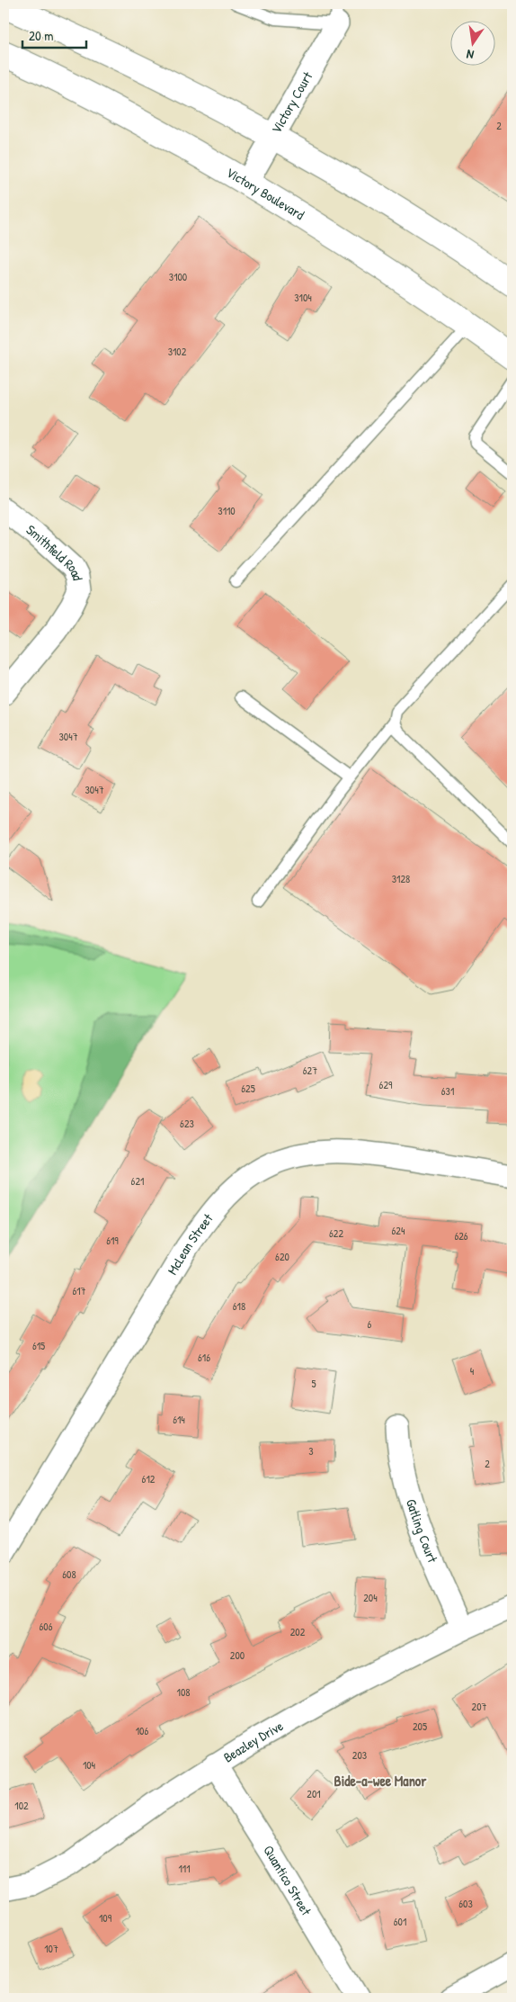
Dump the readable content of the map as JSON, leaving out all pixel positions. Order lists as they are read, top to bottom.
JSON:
{
  "streets": {
    "main road": ["Victory Boulevard"],
    "street": [
      "Victory Court",
      "Smithfield Road",
      "McLean Street",
      "Gatling Court",
      "Beazley Drive",
      "Quantico Street"
    ]
  },
  "crossings": [
    ["Victory Court", "Victory Boulevard"],
    ["Gatling Court", "Beazley Drive"],
    ["Beazley Drive", "Quantico Street"]
  ],
  "districts": ["Bide-a-wee Manor"],
  "house_numbers": [
    "2",
    "3100",
    "3104",
    "3102",
    "3110",
    "3047",
    "3047",
    "3128",
    "627",
    "629",
    "625",
    "631",
    "623",
    "621",
    "624",
    "622",
    "626",
    "619",
    "620",
    "617",
    "618",
    "6",
    "615",
    "616",
    "4",
    "5",
    "614",
    "3",
    "2",
    "612",
    "608",
    "204",
    "606",
    "202",
    "200",
    "108",
    "207",
    "205",
    "106",
    "203",
    "104",
    "201",
    "102",
    "111",
    "603",
    "109",
    "601",
    "107"
  ],
  "scale_bar": "20 m",
  "north": "bottom"
}
